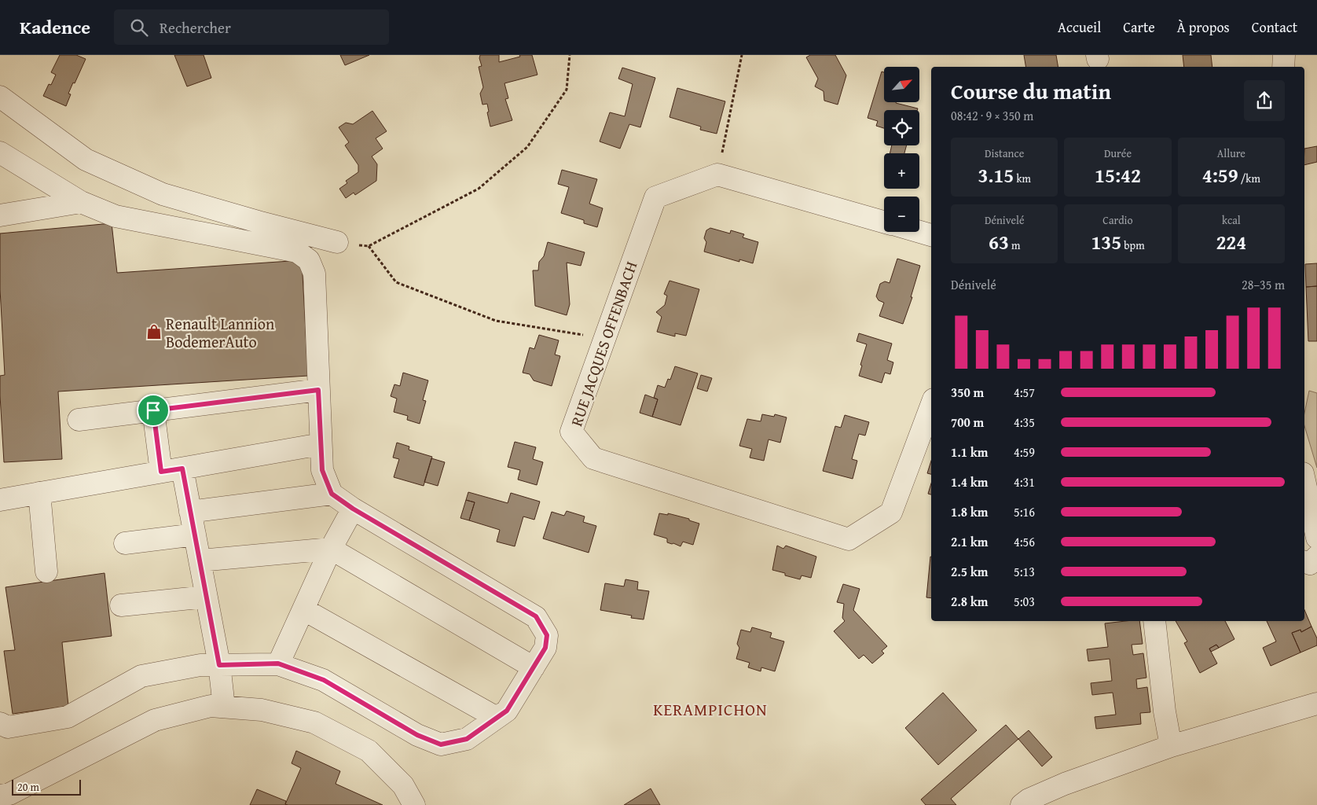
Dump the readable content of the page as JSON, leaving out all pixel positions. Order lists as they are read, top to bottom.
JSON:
{
  "streets": {
    "street": ["RUE JACQUES OFFENBACH"]
  },
  "districts": ["KERAMPICHON"],
  "places": {
    "shop": ["Renault Lannion BodemerAuto"]
  },
  "scale_bar": "20 m",
  "north": "top right",
  "page": {
    "header": "Kadence",
    "search": "Rechercher",
    "nav": [
      "Accueil",
      "Carte",
      "À propos",
      "Contact"
    ],
    "map_buttons": ["+", "−"],
    "heading": ["Course du matin", "08:42 · 9 × 350 m"],
    "stats": [
      ["Distance", "3.15 km"],
      ["Durée", "15:42"],
      ["Allure", "4:59 /km"],
      ["Dénivelé", "63 m"],
      ["Cardio", "135 bpm"],
      ["kcal", "224"]
    ],
    "chart": ["Dénivelé", "28–35 m"],
    "list": [
      {
        "name": "350 m",
        "note": "4:57"
      },
      {
        "name": "700 m",
        "note": "4:35"
      },
      {
        "name": "1.1 km",
        "note": "4:59"
      },
      {
        "name": "1.4 km",
        "note": "4:31"
      },
      {
        "name": "1.8 km",
        "note": "5:16"
      },
      {
        "name": "2.1 km",
        "note": "4:56"
      },
      {
        "name": "2.5 km",
        "note": "5:13"
      },
      {
        "name": "2.8 km",
        "note": "5:03"
      }
    ],
    "scale": "20 m"
  }
}
